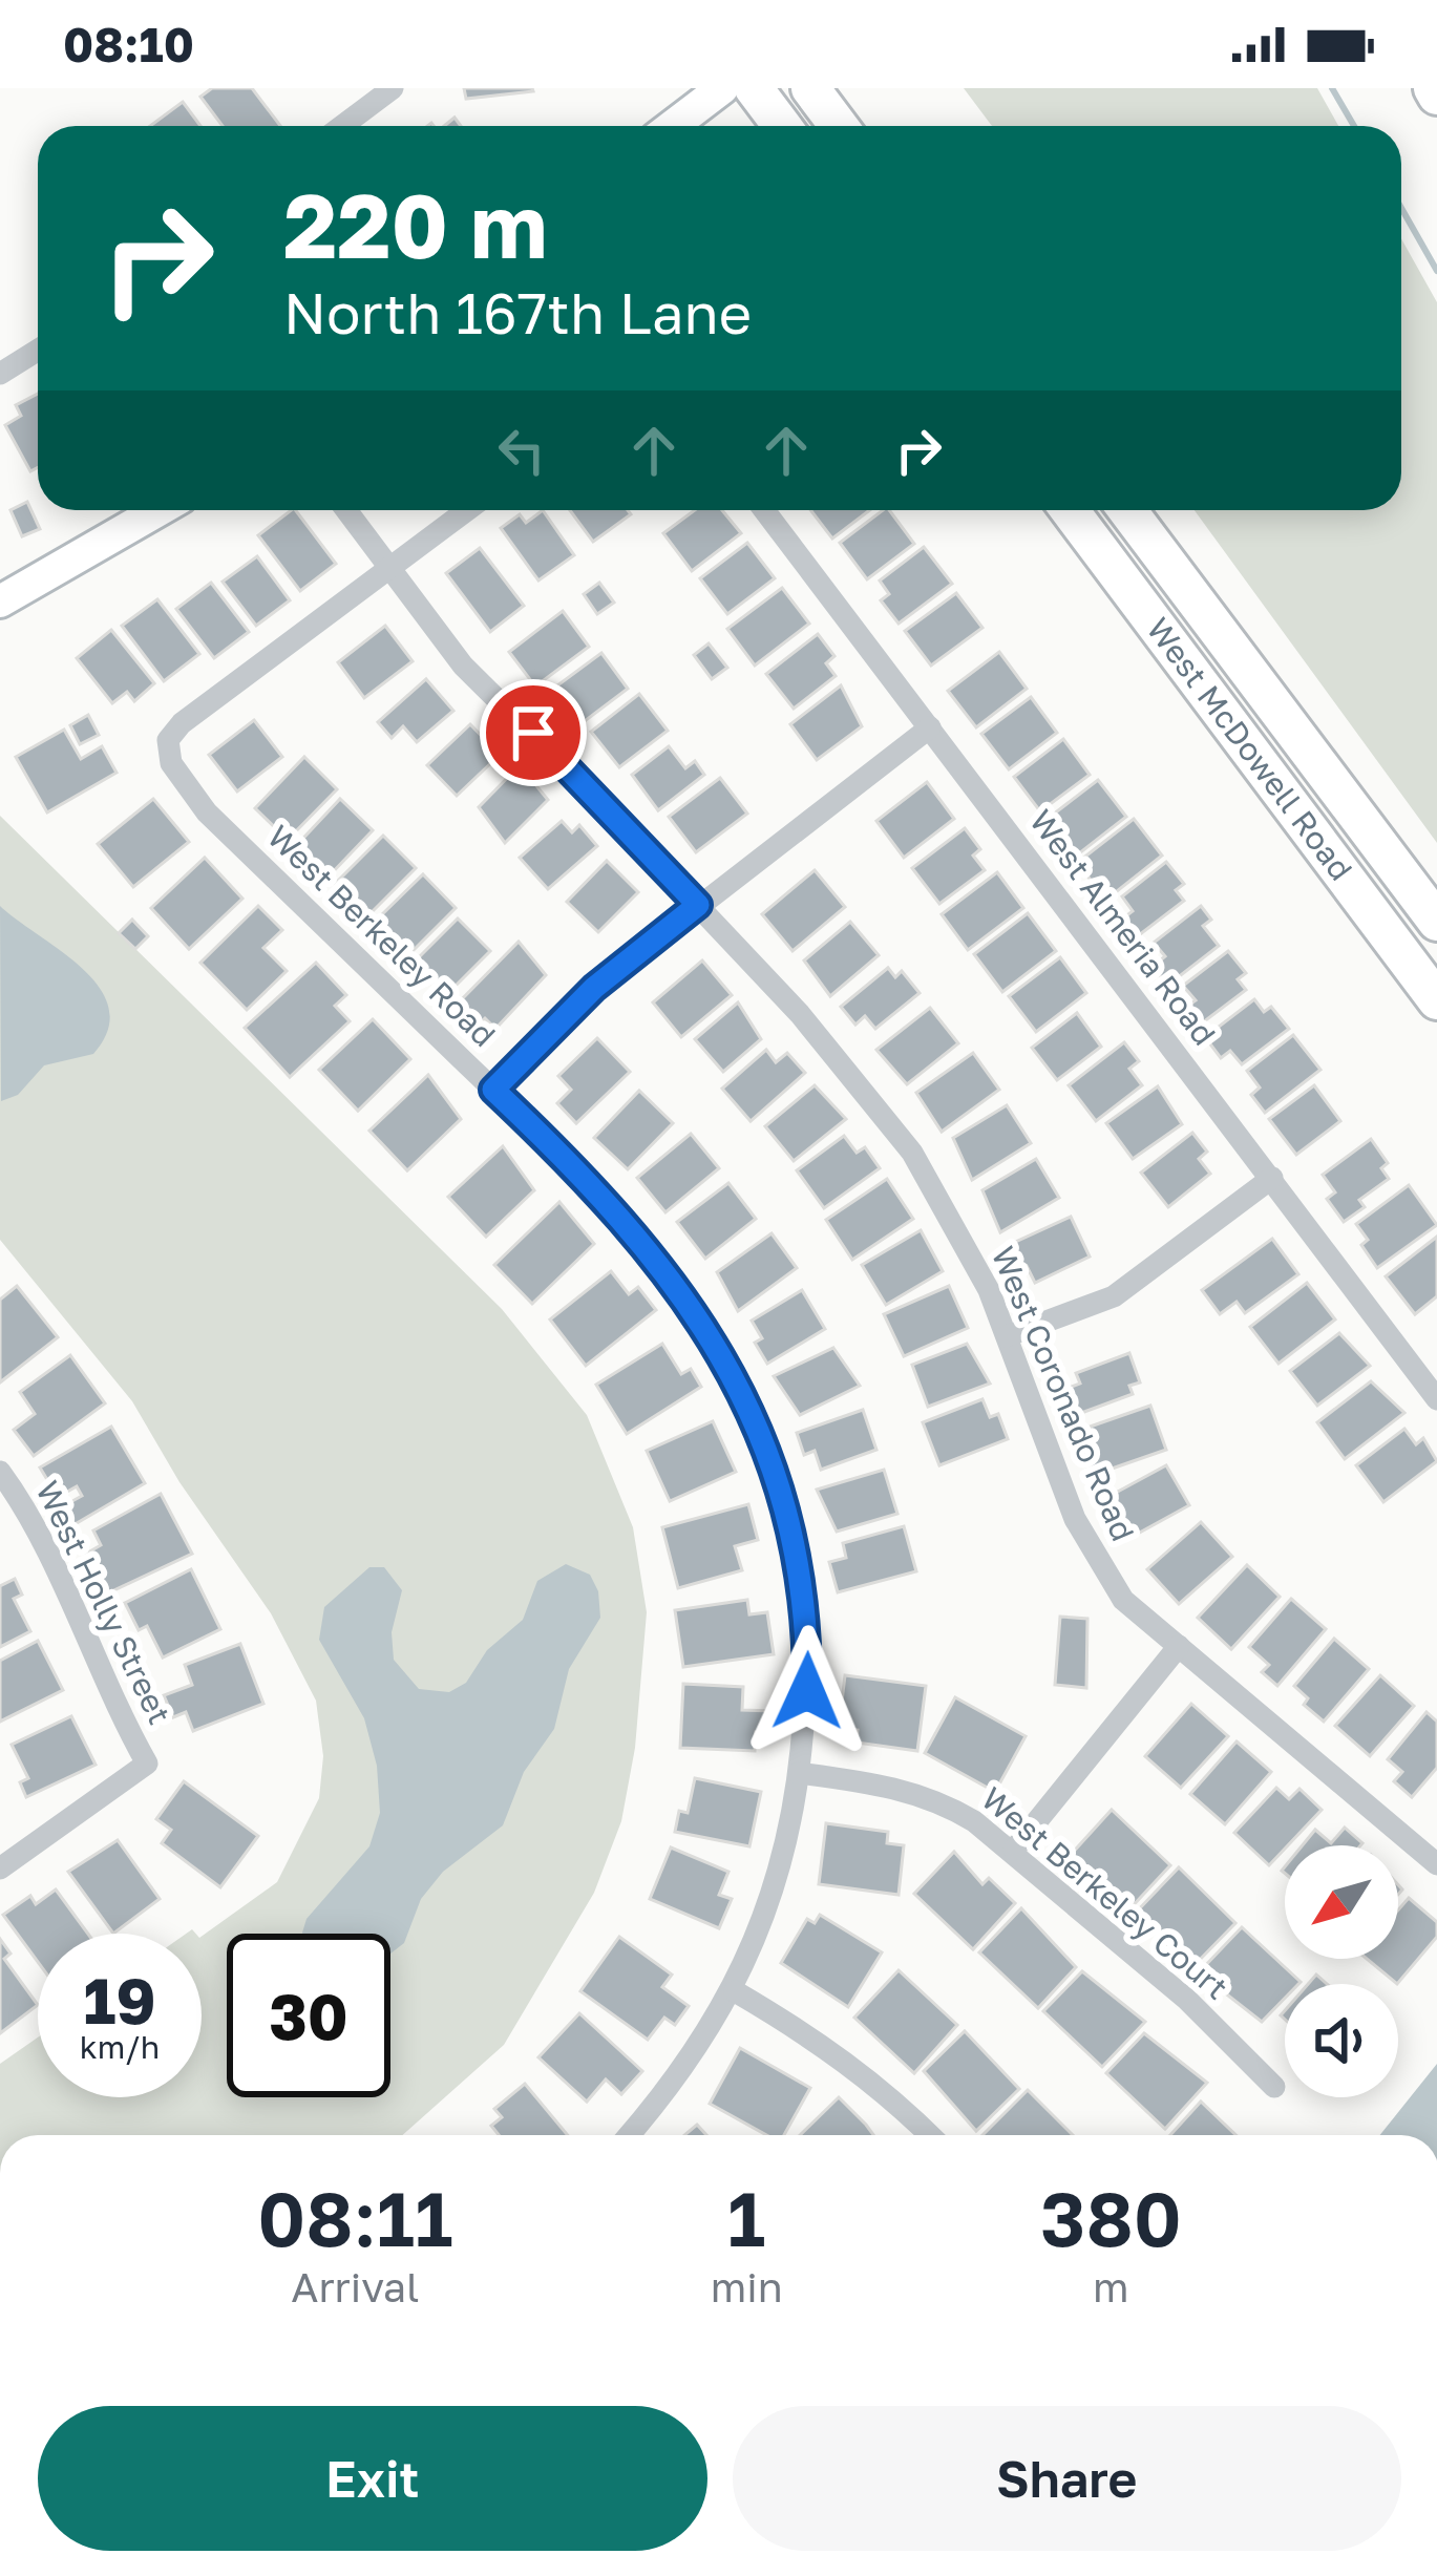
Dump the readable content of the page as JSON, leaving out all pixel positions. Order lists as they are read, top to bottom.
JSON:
{
  "streets": {
    "main road": ["West McDowell Road"],
    "street": [
      "West Almeria Road",
      "West Berkeley Road",
      "West Coronado Road",
      "West Holly Street",
      "West Berkeley Court"
    ]
  },
  "crossings": [
    ["West Berkeley Road", "West Coronado Road"],
    ["West Berkeley Road", "West Berkeley Court"]
  ],
  "north": "bottom left",
  "page": {
    "status": "08:10",
    "turn": ["220 m", "North 167th Lane"],
    "speed": "19 km/h",
    "limit": "30",
    "eta": [
      "08:11",
      "Arrival",
      "1",
      "min",
      "380",
      "m"
    ],
    "buttons": ["Exit", "Share"]
  }
}
